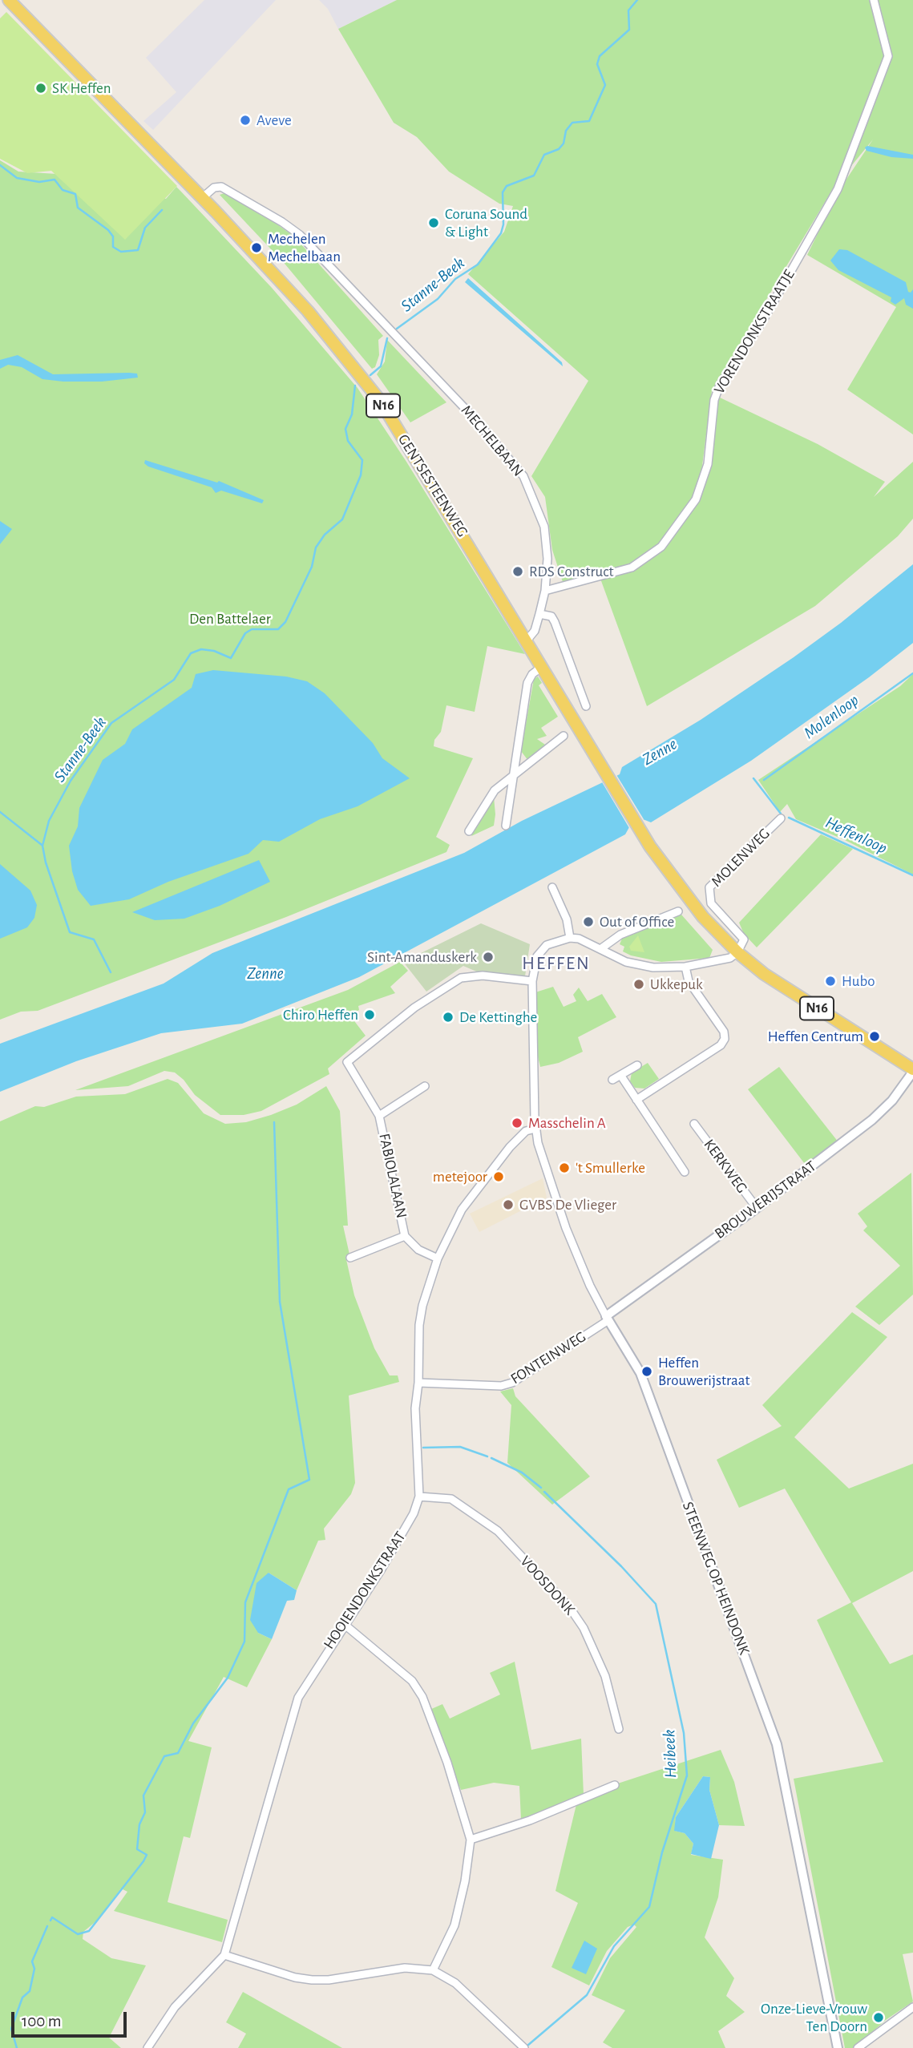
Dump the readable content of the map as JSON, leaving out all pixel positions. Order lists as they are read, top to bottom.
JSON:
{
  "streets": {
    "main road": ["N16", "GENTSESTEENWEG"],
    "street": [
      "VORENDONKSTRAATJE",
      "MECHELBAAN",
      "MOLENWEG",
      "KERKWEG",
      "FABIOLALAAN",
      "BROUWERIJSTRAAT",
      "FONTEINWEG",
      "STEENWEG OP HEINDONK",
      "VOOSDONK",
      "HOOIENDONKSTRAAT"
    ]
  },
  "crossings": [
    ["VORENDONKSTRAATJE", "MECHELBAAN"],
    ["N16", "GENTSESTEENWEG"],
    ["N16", "MOLENWEG"],
    ["N16", "BROUWERIJSTRAAT"],
    ["MECHELBAAN", "GENTSESTEENWEG"],
    ["GENTSESTEENWEG", "MOLENWEG"],
    ["KERKWEG", "BROUWERIJSTRAAT"],
    ["FABIOLALAAN", "STEENWEG OP HEINDONK"],
    ["FABIOLALAAN", "HOOIENDONKSTRAAT"],
    ["BROUWERIJSTRAAT", "FONTEINWEG"],
    ["BROUWERIJSTRAAT", "STEENWEG OP HEINDONK"],
    ["FONTEINWEG", "STEENWEG OP HEINDONK"],
    ["FONTEINWEG", "HOOIENDONKSTRAAT"],
    ["STEENWEG OP HEINDONK", "HOOIENDONKSTRAAT"],
    ["VOOSDONK", "HOOIENDONKSTRAAT"]
  ],
  "districts": ["HEFFEN"],
  "water": [
    "Stanne-Beek",
    "Molenloop",
    "Zenne",
    "Heffenloop",
    "Heibeek"
  ],
  "parks": ["Den Battelaer"],
  "places": [
    "SK Heffen",
    "Aveve",
    "Coruna Sound & Light",
    "Mechelen Mechelbaan",
    "RDS Construct",
    "Out of Office",
    "Sint-Amanduskerk",
    "Hubo",
    "Ukkepuk",
    "Chiro Heffen",
    "De Kettinghe",
    "Heffen Centrum",
    "Masschelin A",
    "'t Smullerke",
    "metejoor",
    "GVBS De Vlieger",
    "Heffen Brouwerijstraat",
    "Onze-Lieve-Vrouw Ten Doorn"
  ],
  "scale_bar": "100 m"
}
